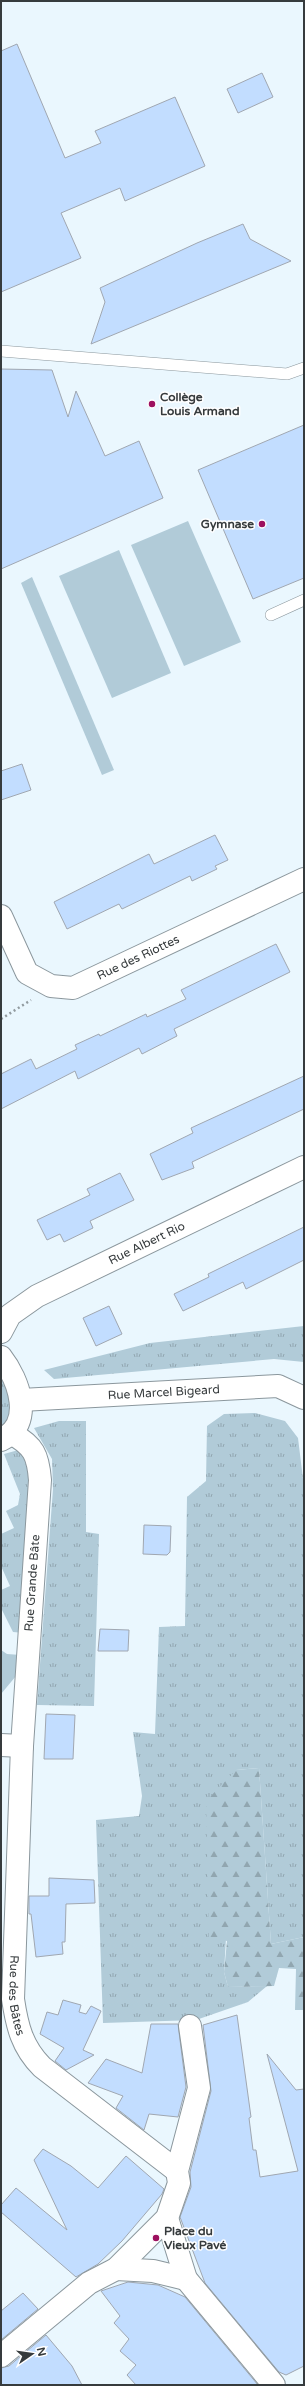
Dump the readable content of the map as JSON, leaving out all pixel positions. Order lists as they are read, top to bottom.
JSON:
{
  "streets": {
    "street": [
      "Rue des Riottes",
      "Rue Albert Rio",
      "Rue Marcel Bigeard",
      "Rue Grande Bâte",
      "Rue des Bâtes"
    ]
  },
  "crossings": [
    ["Rue Grande Bâte", "Rue des Bâtes"]
  ],
  "places": ["Collège Louis Armand", "Gymnase", "Place du Vieux Pavé"],
  "north": "right"
}
